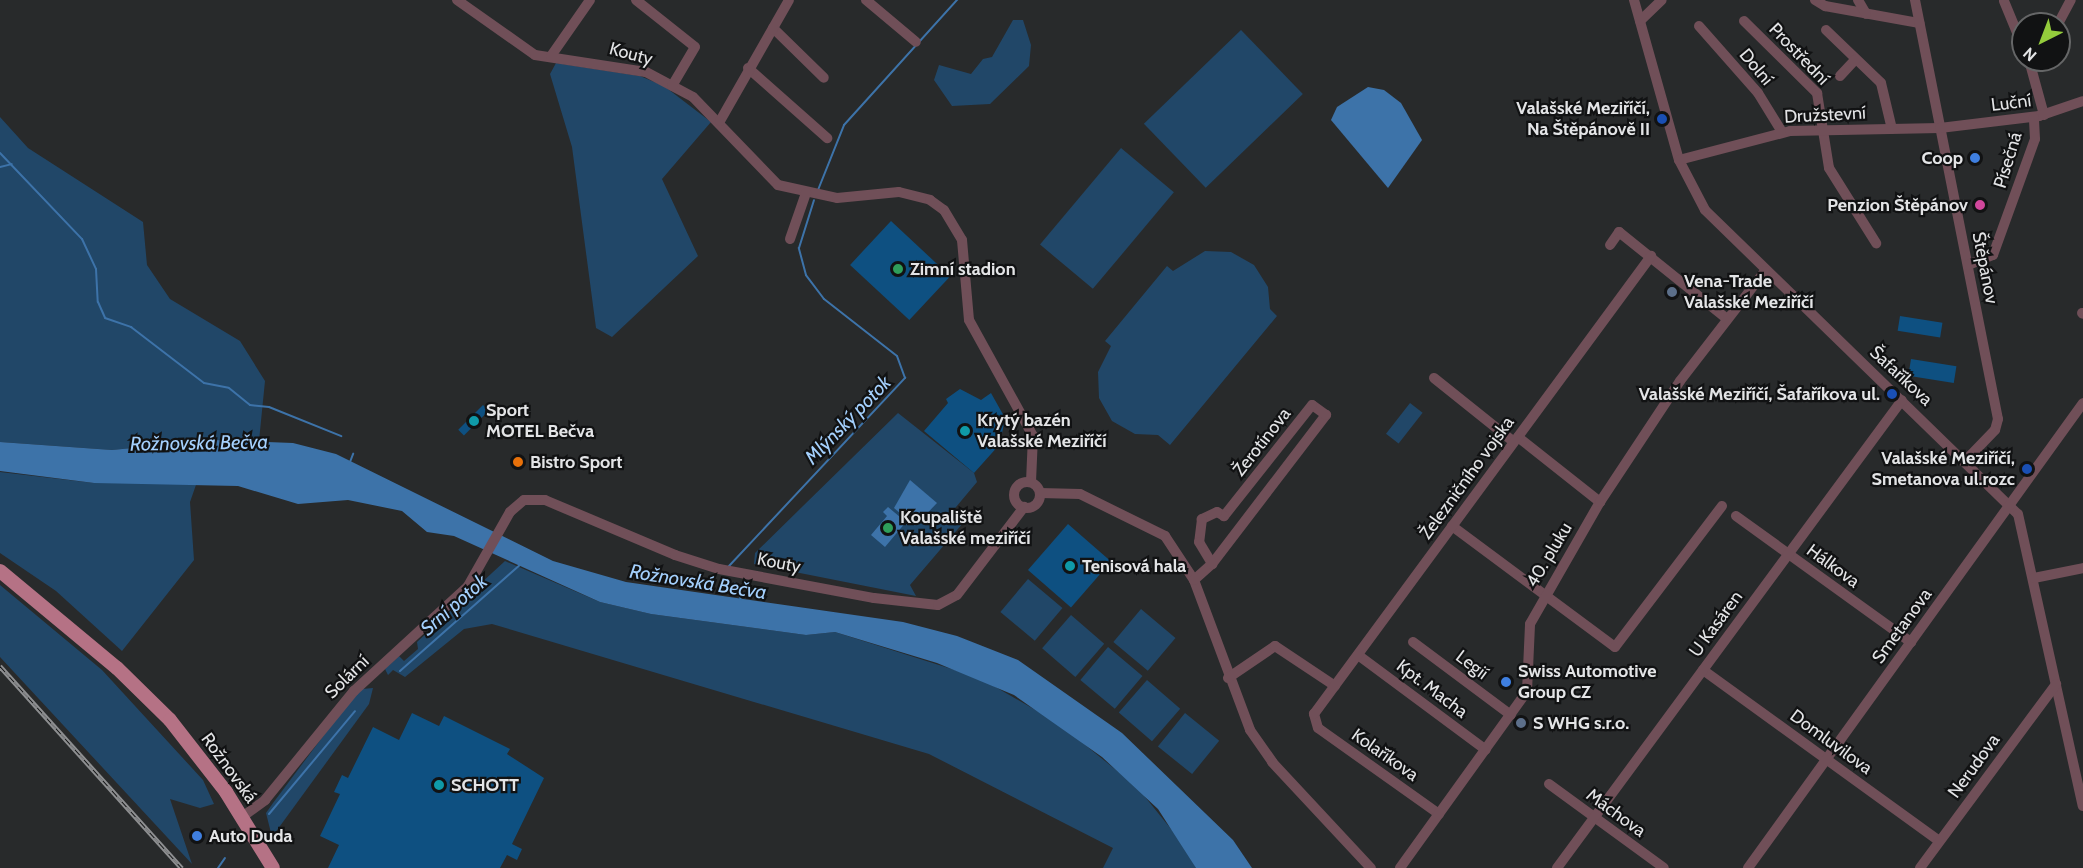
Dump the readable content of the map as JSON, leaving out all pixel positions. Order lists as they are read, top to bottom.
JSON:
{
  "streets": {
    "main road": ["Rožnovská"],
    "street": [
      "Kouty",
      "Prostřední",
      "Dolní",
      "Luční",
      "Družstevní",
      "Písečná",
      "Štěpánov",
      "Šafaříkova",
      "Žerotínova",
      "Železničního vojska",
      "40. pluku",
      "Hálkova",
      "U Kasáren",
      "Smetanova",
      "Legií",
      "Solární",
      "Kpt. Macha",
      "Domluvilova",
      "Kolaříkova",
      "Nerudova",
      "Máchova"
    ]
  },
  "crossings": [
    ["Kouty", "Solární"],
    ["Prostřední", "Družstevní"],
    ["Dolní", "Družstevní"],
    ["Luční", "Družstevní"],
    ["Luční", "Písečná"],
    ["Luční", "Štěpánov"],
    ["Družstevní", "Štěpánov"],
    ["Družstevní", "Šafaříkova"],
    ["Písečná", "Štěpánov"],
    ["Štěpánov", "Šafaříkova"],
    ["Šafaříkova", "40. pluku"],
    ["Šafaříkova", "U Kasáren"],
    ["Šafaříkova", "Smetanova"],
    ["Šafaříkova", "Nerudova"],
    ["Železničního vojska", "Kpt. Macha"],
    ["Železničního vojska", "Kolaříkova"],
    ["40. pluku", "Legií"],
    ["40. pluku", "Kpt. Macha"],
    ["40. pluku", "Kolaříkova"],
    ["Hálkova", "U Kasáren"],
    ["Hálkova", "Smetanova"],
    ["U Kasáren", "Domluvilova"],
    ["U Kasáren", "Máchova"],
    ["Smetanova", "Domluvilova"],
    ["Solární", "Rožnovská"],
    ["Domluvilova", "Nerudova"]
  ],
  "water": ["Mlýnský potok", "Rožnovská Bečva", "Srní potok"],
  "places": [
    "Valašské Meziříčí, Na Štěpánově II",
    "Coop",
    "Penzion Štěpánov",
    "Zimní stadion",
    "Vena-Trade Valašské Meziříčí",
    "Valašské Meziříčí, Šafaříkova ul.",
    "Sport MOTEL Bečva",
    "Krytý bazén Valašské Meziříčí",
    "Bistro Sport",
    "Valašské Meziříčí, Smetanova ul.rozc",
    "Koupaliště Valašské meziříčí",
    "Tenisová hala",
    "Swiss Automotive Group CZ",
    "S WHG s.r.o.",
    "SCHOTT",
    "Auto Duda"
  ],
  "north": "bottom left"
}
